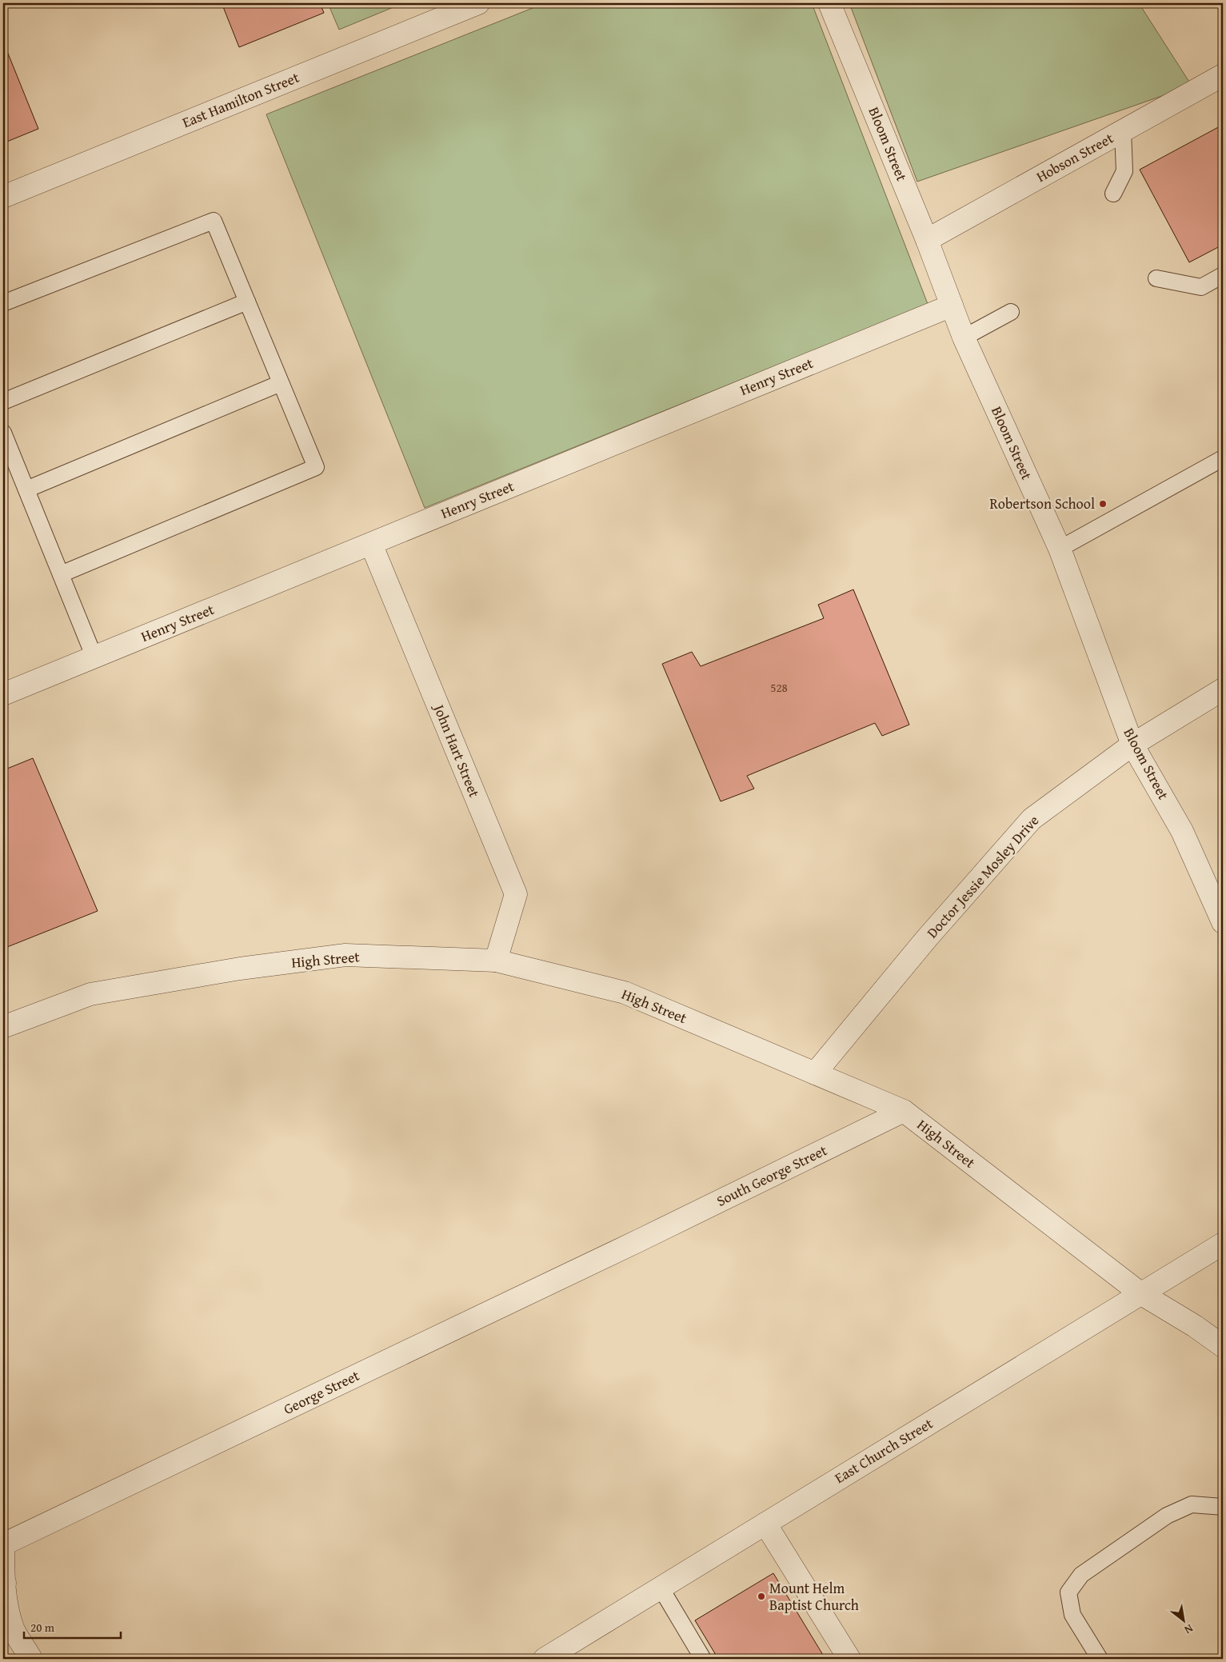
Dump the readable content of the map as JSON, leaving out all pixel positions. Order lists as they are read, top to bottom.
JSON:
{
  "streets": {
    "street": [
      "East Hamilton Street",
      "Bloom Street",
      "Hobson Street",
      "Henry Street",
      "John Hart Street",
      "Doctor Jessie Mosley Drive",
      "High Street",
      "South George Street",
      "George Street",
      "East Church Street"
    ]
  },
  "crossings": [
    ["Bloom Street", "Hobson Street"],
    ["Bloom Street", "Henry Street"],
    ["Bloom Street", "Doctor Jessie Mosley Drive"],
    ["Henry Street", "John Hart Street"],
    ["John Hart Street", "High Street"],
    ["Doctor Jessie Mosley Drive", "High Street"],
    ["High Street", "South George Street"],
    ["High Street", "East Church Street"],
    ["South George Street", "George Street"]
  ],
  "places": ["Robertson School", "Mount Helm Baptist Church"],
  "house_numbers": ["528"],
  "scale_bar": "20 m",
  "north": "bottom right"
}
